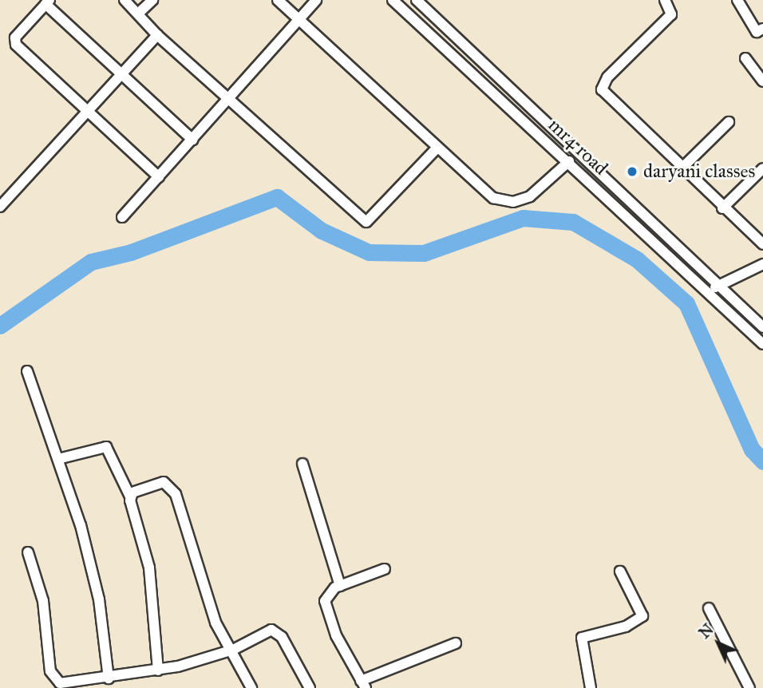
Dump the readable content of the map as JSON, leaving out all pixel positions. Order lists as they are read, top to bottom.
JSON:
{
  "streets": {
    "street": ["mr4 road"]
  },
  "places": ["daryani classes"],
  "north": "top left"
}
